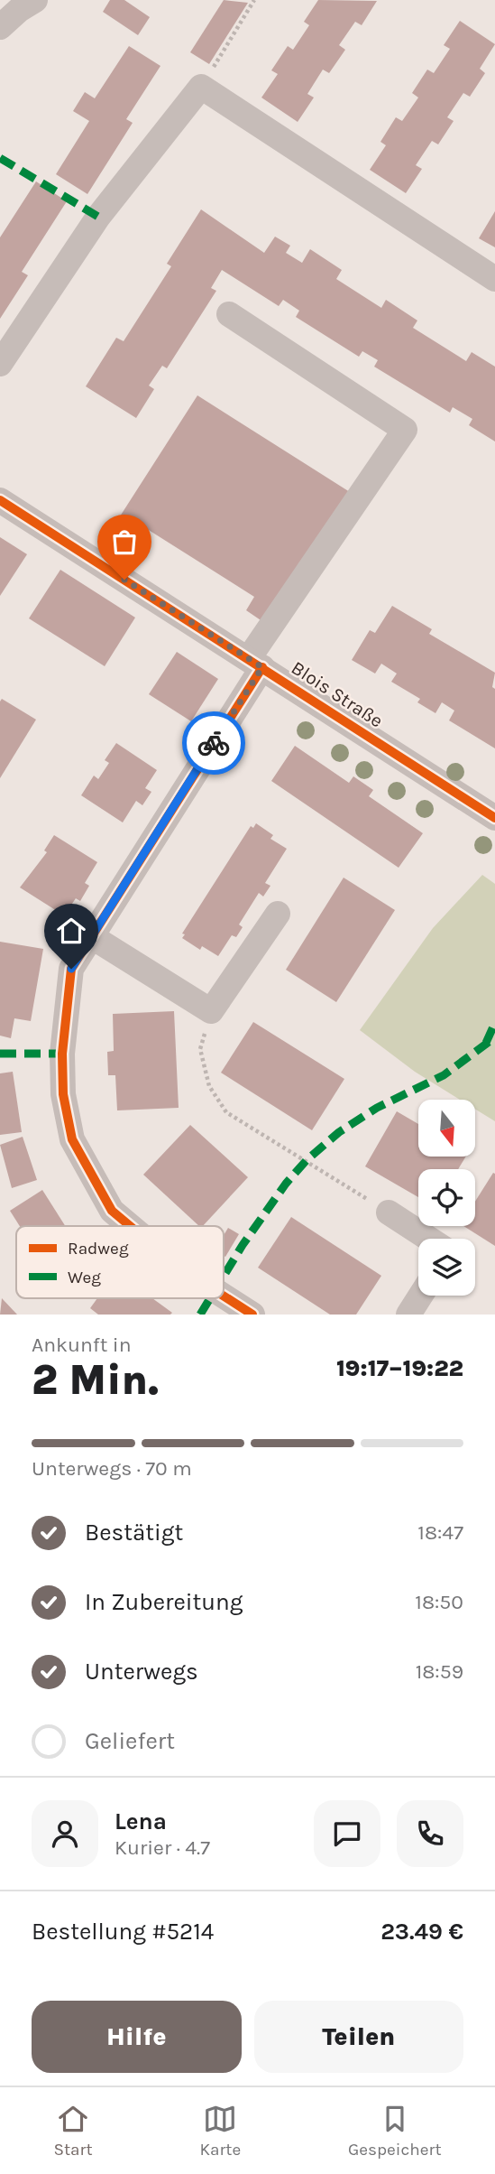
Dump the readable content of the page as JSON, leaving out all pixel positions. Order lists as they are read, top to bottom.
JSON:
{
  "streets": {
    "street": ["Blois Straße"]
  },
  "legend": ["Radweg", "Weg"],
  "north": "bottom",
  "page": {
    "heading": ["2 Min.", "Ankunft in", "19:17–19:22"],
    "panel": [
      "Lena",
      "Kurier · 4.7",
      "Bestellung #5214",
      "23.49 €"
    ],
    "bar": "Unterwegs · 70 m",
    "list": [
      ["Bestätigt", "18:47"],
      ["In Zubereitung", "18:50"],
      ["Unterwegs", "18:59"],
      "Geliefert"
    ],
    "buttons": ["Hilfe", "Teilen"],
    "tabs": ["Start", "Karte", "Gespeichert"]
  }
}
